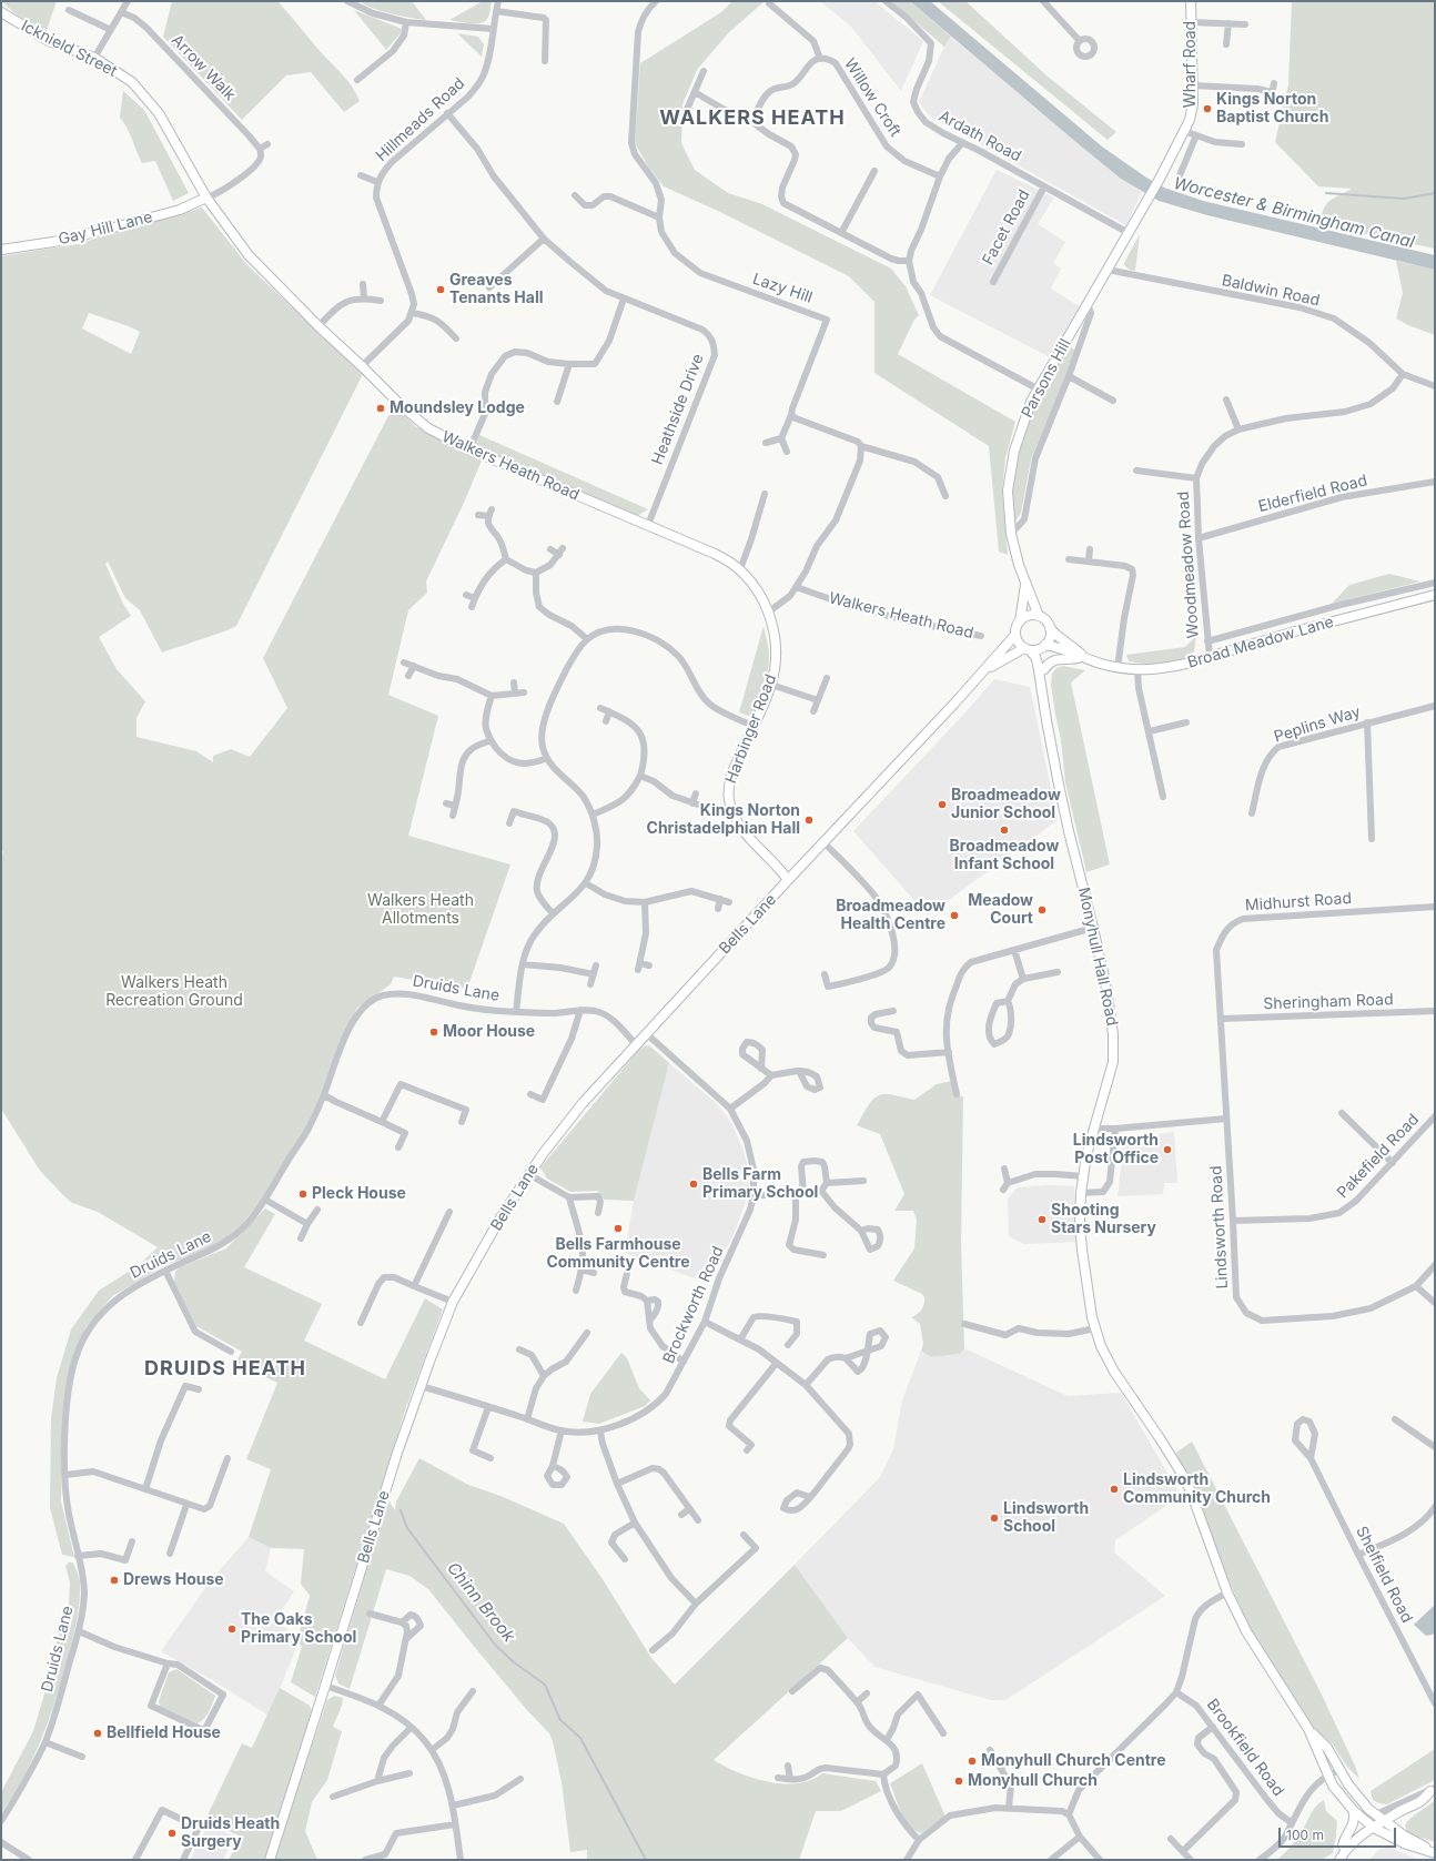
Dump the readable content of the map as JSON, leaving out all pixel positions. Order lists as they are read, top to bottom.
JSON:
{
  "streets": {
    "street": [
      "Icknield Street",
      "Wharf Road",
      "Arrow Walk",
      "Willow Croft",
      "Hillmeads Road",
      "Ardath Road",
      "Facet Road",
      "Gay Hill Lane",
      "Lazy Hill",
      "Baldwin Road",
      "Parsons Hill",
      "Heathside Drive",
      "Walkers Heath Road",
      "Elderfield Road",
      "Woodmeadow Road",
      "Broad Meadow Lane",
      "Peplins Way",
      "Harbinger Road",
      "Midhurst Road",
      "Bells Lane",
      "Monyhull Hall Road",
      "Druids Lane",
      "Sheringham Road",
      "Pakefield Road",
      "Lindsworth Road",
      "Brockworth Road",
      "Shelfield Road",
      "Brookfield Road"
    ]
  },
  "crossings": [
    ["Icknield Street", "Gay Hill Lane"],
    ["Icknield Street", "Walkers Heath Road"],
    ["Wharf Road", "Parsons Hill"],
    ["Hillmeads Road", "Heathside Drive"],
    ["Ardath Road", "Facet Road"],
    ["Ardath Road", "Parsons Hill"],
    ["Gay Hill Lane", "Walkers Heath Road"],
    ["Baldwin Road", "Parsons Hill"],
    ["Baldwin Road", "Woodmeadow Road"],
    ["Parsons Hill", "Broad Meadow Lane"],
    ["Parsons Hill", "Bells Lane"],
    ["Parsons Hill", "Monyhull Hall Road"],
    ["Heathside Drive", "Walkers Heath Road"],
    ["Walkers Heath Road", "Harbinger Road"],
    ["Elderfield Road", "Woodmeadow Road"],
    ["Woodmeadow Road", "Broad Meadow Lane"],
    ["Broad Meadow Lane", "Bells Lane"],
    ["Broad Meadow Lane", "Monyhull Hall Road"],
    ["Harbinger Road", "Bells Lane"],
    ["Midhurst Road", "Sheringham Road"],
    ["Midhurst Road", "Lindsworth Road"],
    ["Bells Lane", "Monyhull Hall Road"],
    ["Bells Lane", "Druids Lane"],
    ["Bells Lane", "Brockworth Road"],
    ["Pakefield Road", "Lindsworth Road"]
  ],
  "districts": ["WALKERS HEATH", "DRUIDS HEATH"],
  "water": ["Worcester & Birmingham Canal", "Chinn Brook"],
  "parks": ["Walkers Heath Allotments", "Walkers Heath Recreation Ground"],
  "places": [
    "Kings Norton Baptist Church",
    "Greaves Tenants Hall",
    "Moundsley Lodge",
    "Broadmeadow Junior School",
    "Kings Norton Christadelphian Hall",
    "Broadmeadow Infant School",
    "Meadow Court",
    "Broadmeadow Health Centre",
    "Moor House",
    "Lindsworth Post Office",
    "Bells Farm Primary School",
    "Pleck House",
    "Shooting Stars Nursery",
    "Bells Farmhouse Community Centre",
    "Lindsworth Community Church",
    "Lindsworth School",
    "Drews House",
    "The Oaks Primary School",
    "Bellfield House",
    "Monyhull Church Centre",
    "Monyhull Church",
    "Druids Heath Surgery"
  ],
  "scale_bar": "100 m"
}
